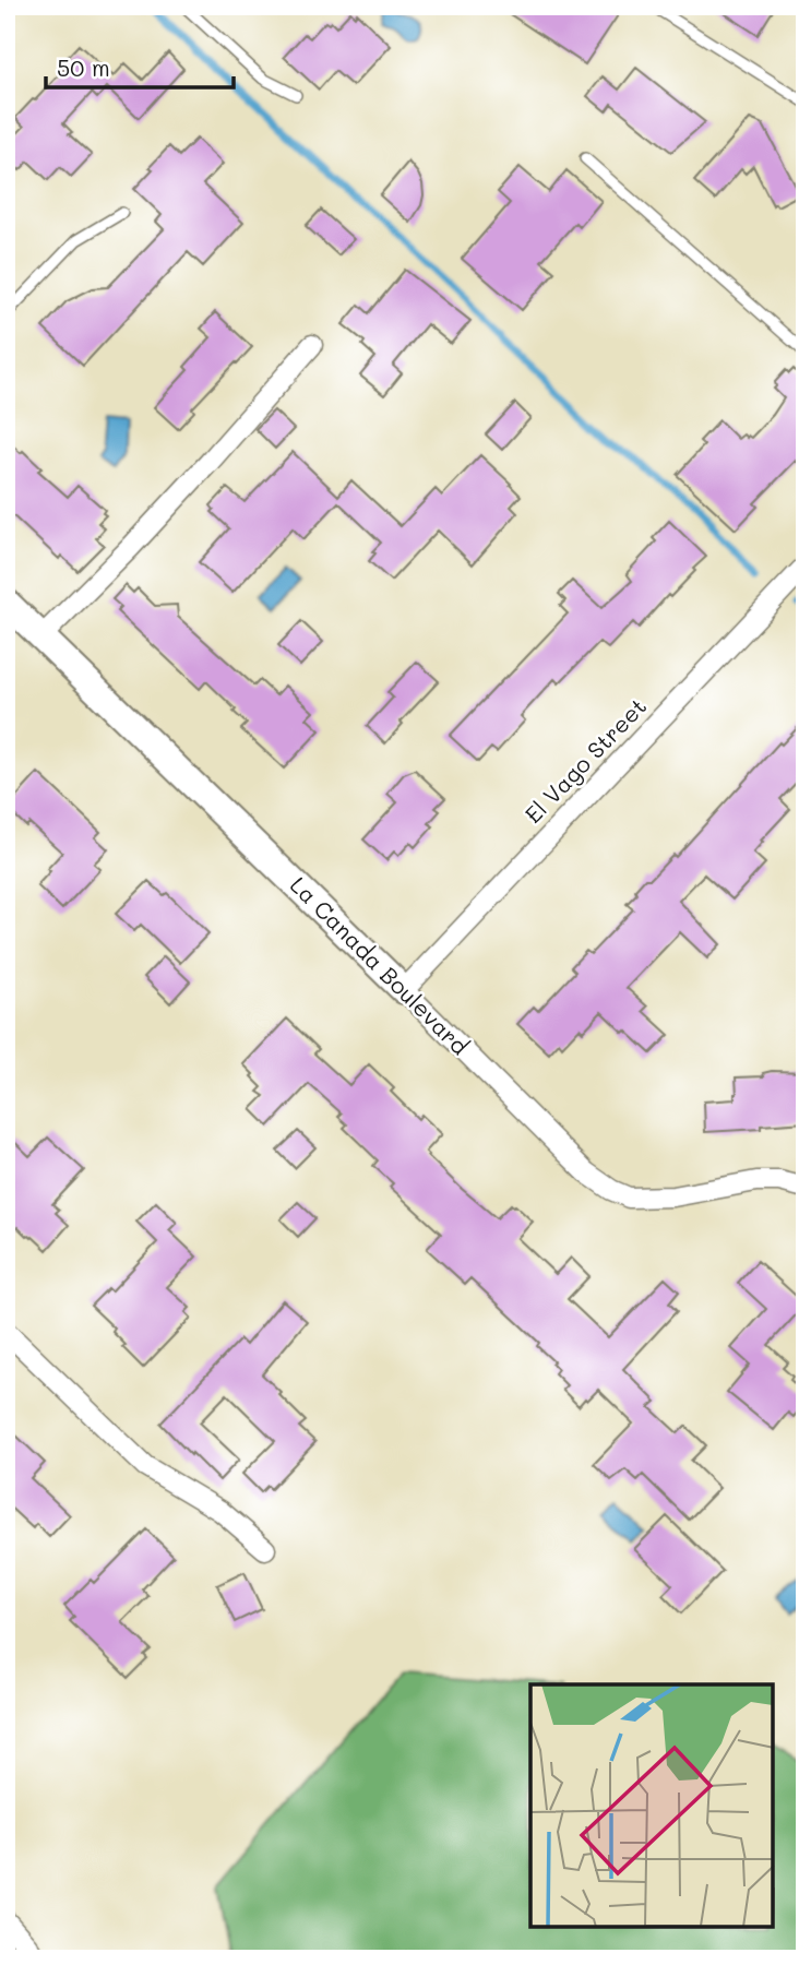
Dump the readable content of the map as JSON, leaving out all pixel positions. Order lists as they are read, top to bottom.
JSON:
{
  "streets": {
    "street": ["El Vago Street", "La Canada Boulevard"]
  },
  "crossings": [
    ["El Vago Street", "La Canada Boulevard"]
  ],
  "scale_bar": "50 m"
}
